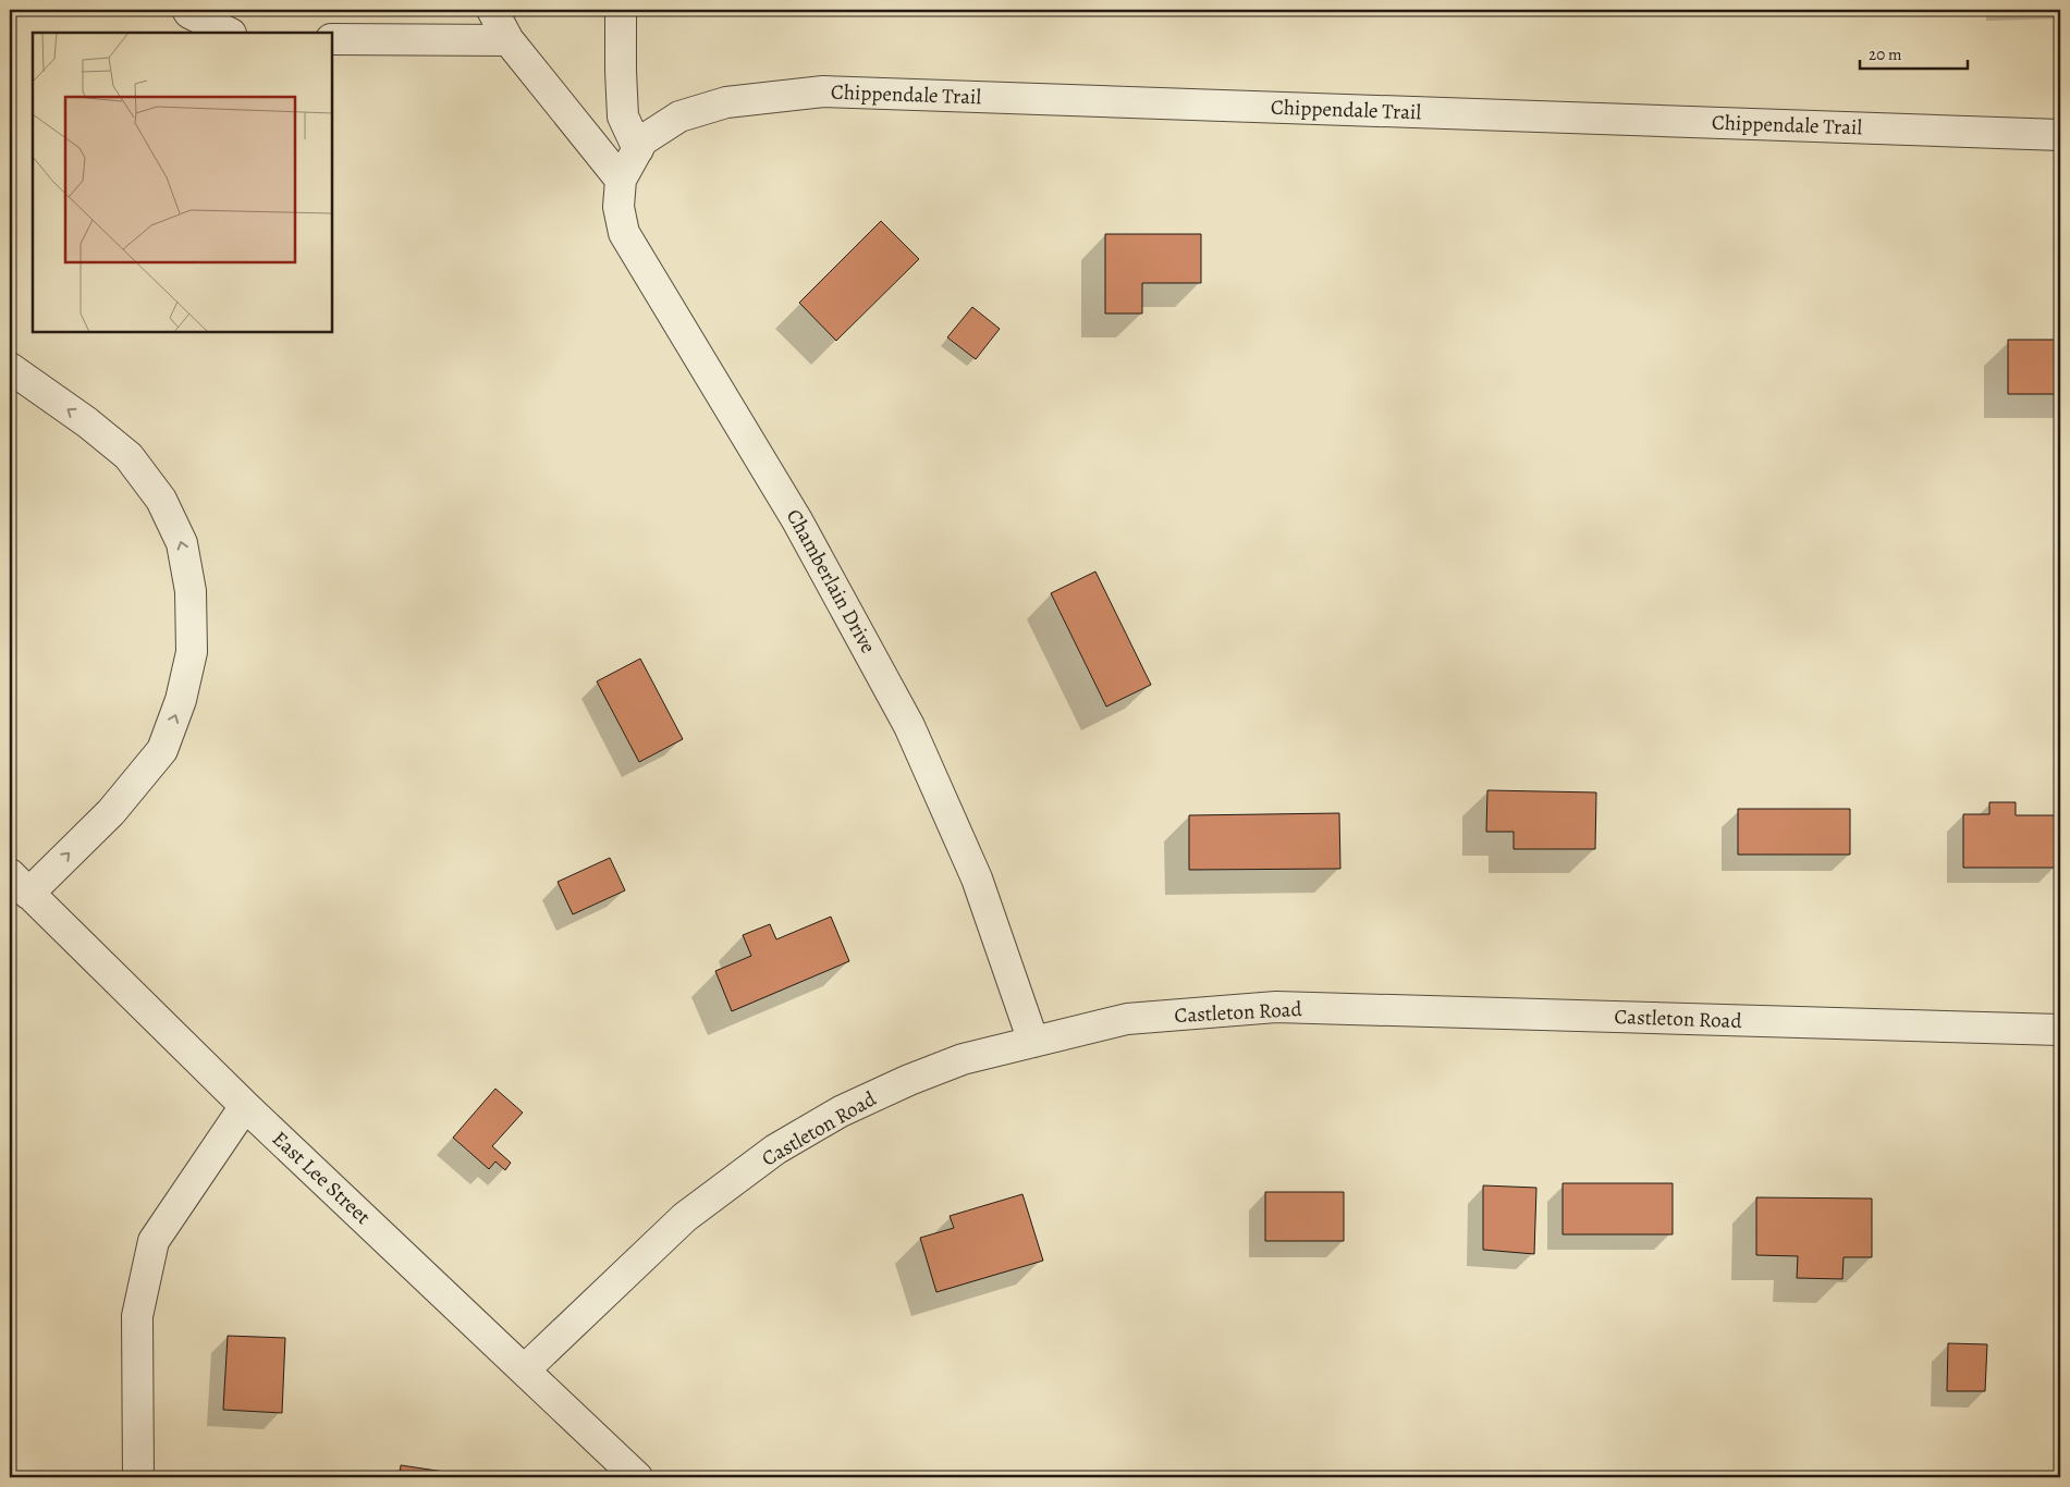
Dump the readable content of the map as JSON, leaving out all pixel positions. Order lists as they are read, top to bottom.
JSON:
{
  "streets": {
    "street": [
      "Chippendale Trail",
      "Chamberlain Drive",
      "Castleton Road",
      "East Lee Street"
    ]
  },
  "crossings": [
    ["Chippendale Trail", "Chamberlain Drive"],
    ["Chamberlain Drive", "Castleton Road"],
    ["Castleton Road", "East Lee Street"]
  ],
  "scale_bar": "20 m"
}
